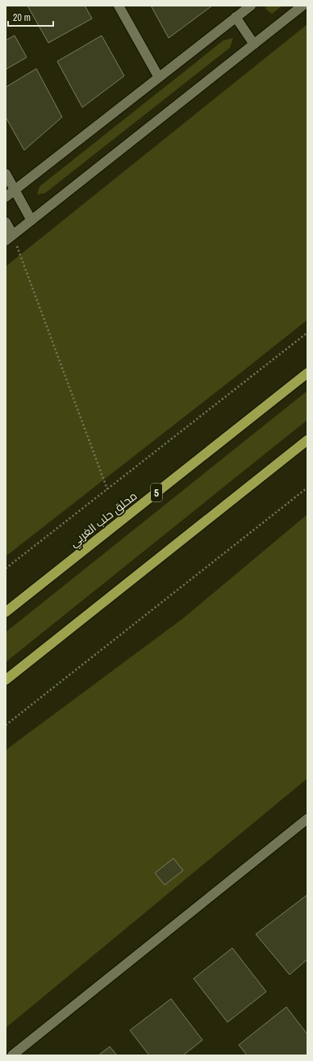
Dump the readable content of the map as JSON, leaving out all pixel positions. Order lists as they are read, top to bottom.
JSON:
{
  "streets": {
    "highway": ["5", "محلق حلب الغربي"]
  },
  "scale_bar": "20 m"
}
